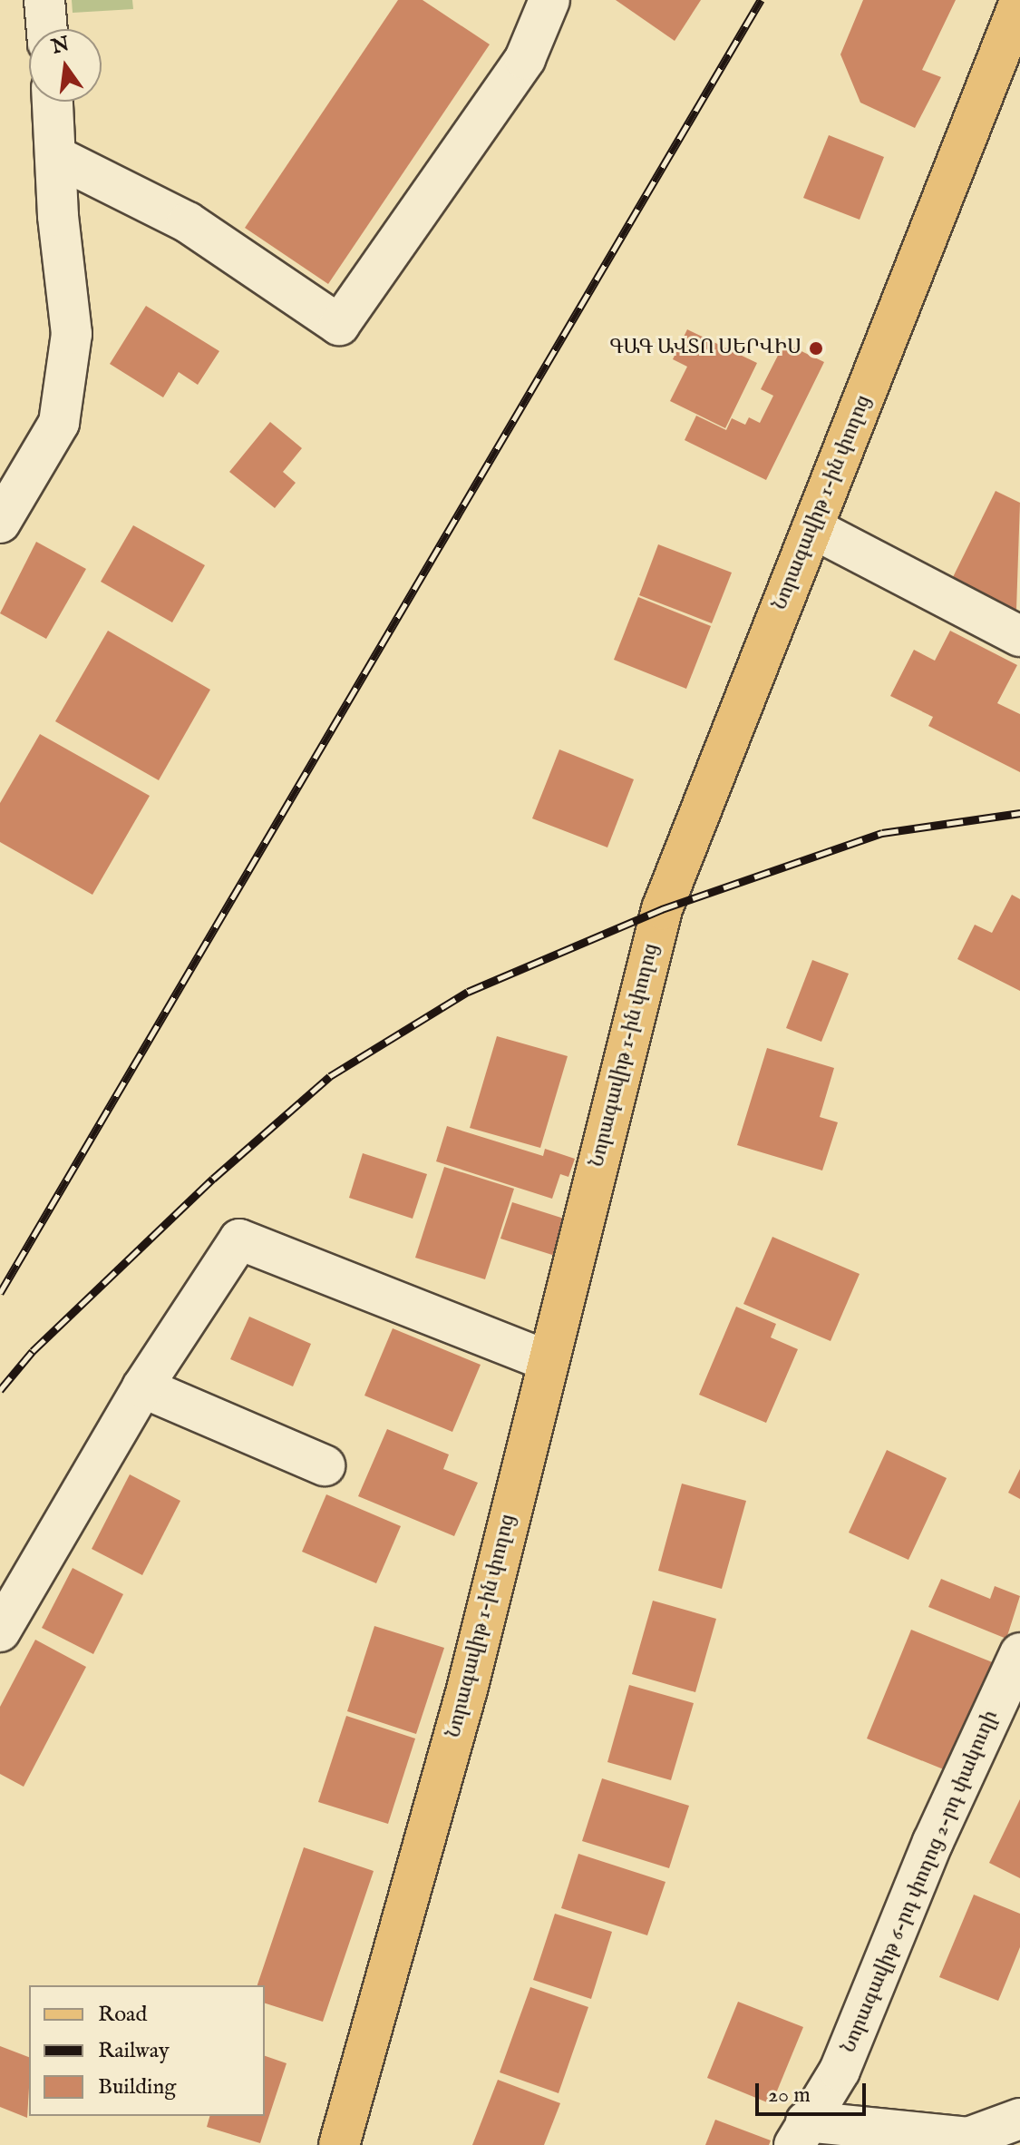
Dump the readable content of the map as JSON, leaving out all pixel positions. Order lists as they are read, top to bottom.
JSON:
{
  "streets": {
    "main road": ["Նորագավիթ 1-ին փողոց"],
    "street": ["Նորագավիթ 6-րդ փողոց 2-րդ փակուղի"]
  },
  "places": ["ԳԱԳ ԱՎՏՈ ՍԵՐՎԻՍ"],
  "legend": ["Road", "Railway", "Building"],
  "scale_bar": "20 m",
  "north": "top"
}
